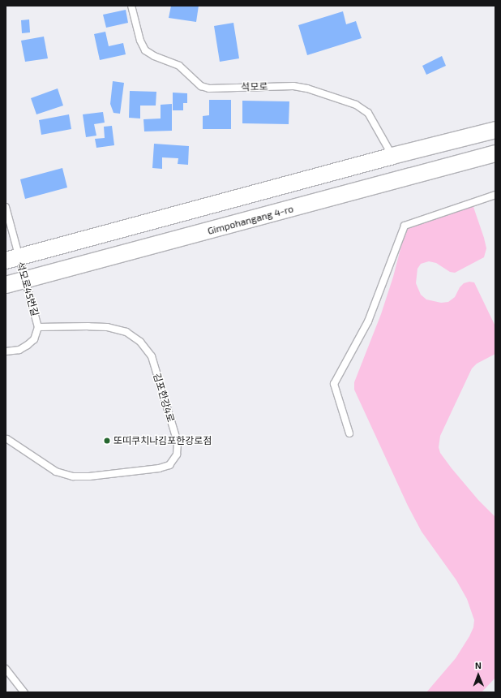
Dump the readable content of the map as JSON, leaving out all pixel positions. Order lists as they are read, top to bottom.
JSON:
{
  "streets": {
    "street": ["Gimpohangang 4-ro"],
    "lane": ["석모로", "석모로45번길", "김포한강4로"]
  },
  "crossings": [
    ["Gimpohangang 4-ro", "석모로45번길"],
    ["석모로45번길", "김포한강4로"]
  ],
  "places": ["또띠쿠치나김포한강로점"],
  "north": "top"
}
